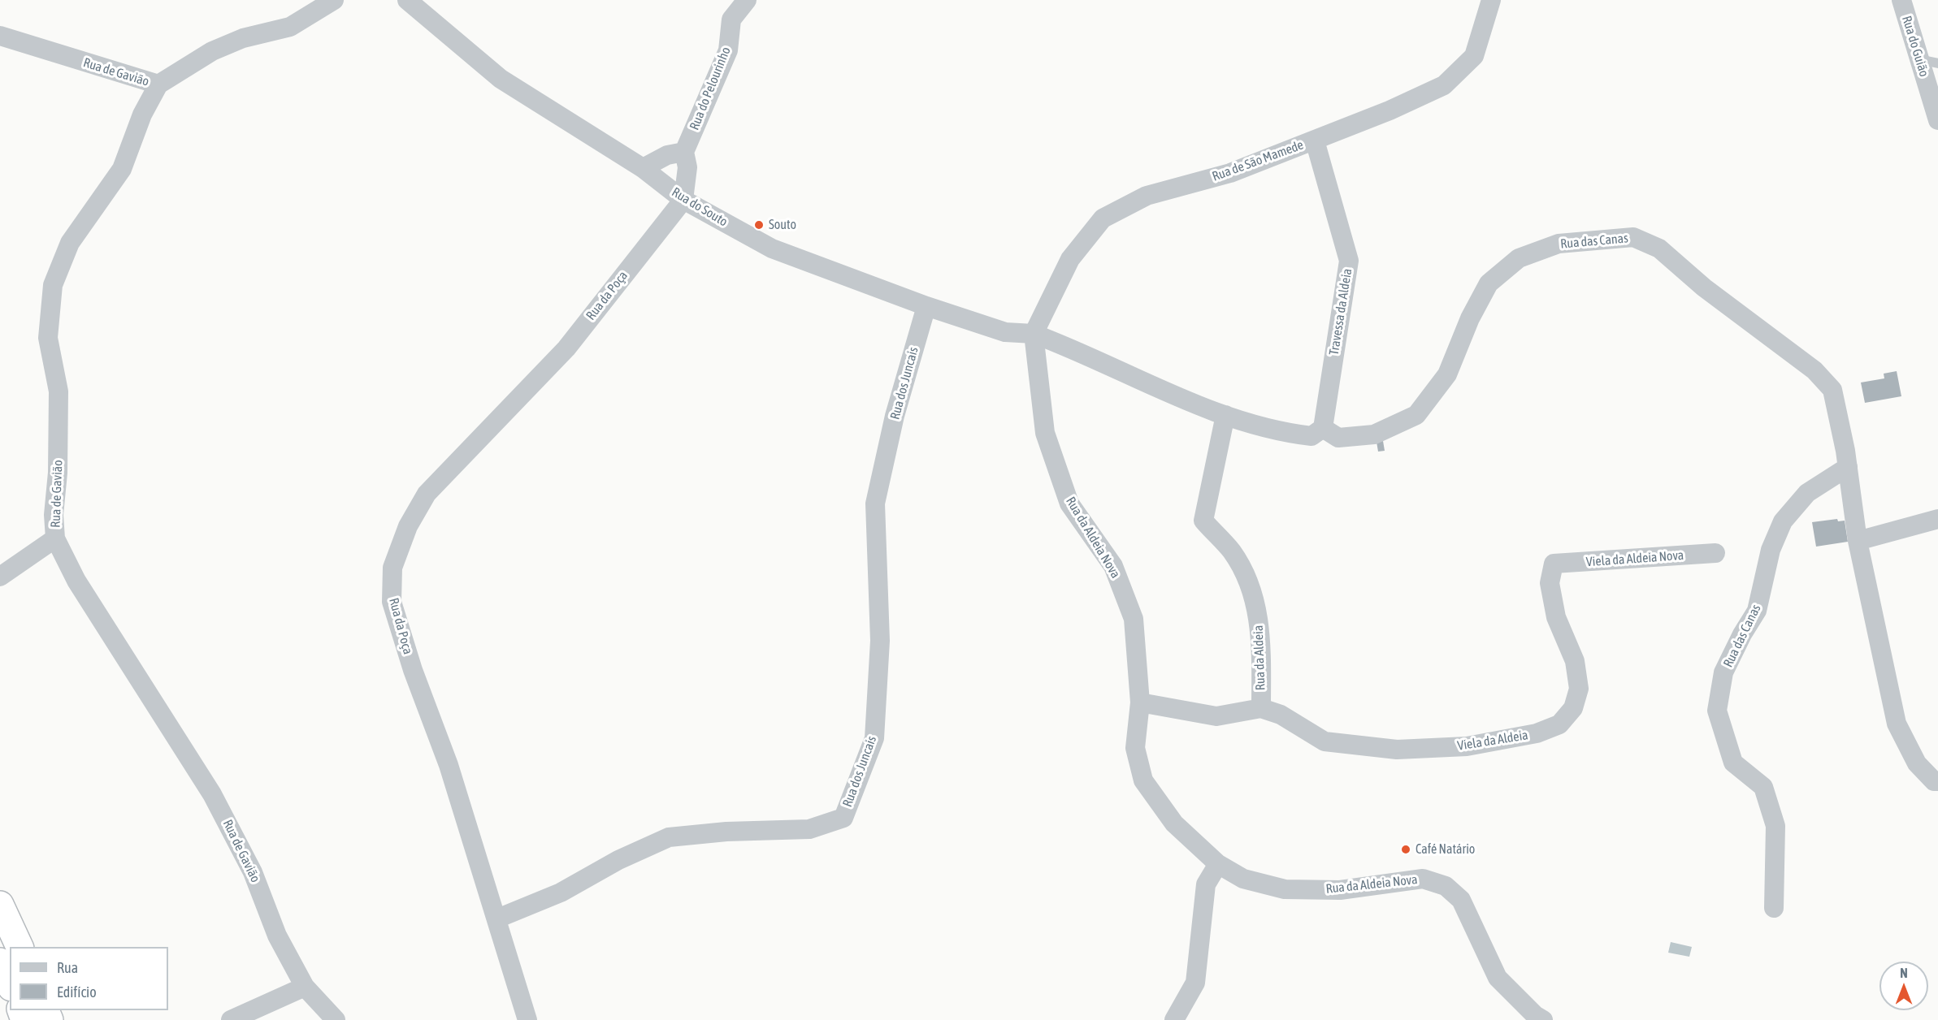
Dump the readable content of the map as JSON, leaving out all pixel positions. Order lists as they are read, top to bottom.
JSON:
{
  "streets": {
    "street": [
      "Rua do Guião",
      "Rua de Gavião",
      "Rua do Pelourinho",
      "Rua de São Mamede",
      "Rua do Souto",
      "Rua das Canas",
      "Rua da Poça",
      "Travessa da Aldeia",
      "Rua dos Juncais",
      "Rua da Aldeia Nova",
      "Viela da Aldeia Nova",
      "Rua da Aldeia",
      "Viela da Aldeia"
    ]
  },
  "crossings": [
    ["Rua do Pelourinho", "Rua do Souto"],
    ["Rua do Pelourinho", "Rua da Poça"],
    ["Rua de São Mamede", "Rua do Souto"],
    ["Rua de São Mamede", "Travessa da Aldeia"],
    ["Rua de São Mamede", "Rua da Aldeia Nova"],
    ["Rua do Souto", "Rua da Poça"],
    ["Rua do Souto", "Rua dos Juncais"],
    ["Rua do Souto", "Rua da Aldeia Nova"],
    ["Rua das Canas", "Travessa da Aldeia"],
    ["Rua da Poça", "Rua dos Juncais"],
    ["Rua da Aldeia Nova", "Rua da Aldeia"],
    ["Viela da Aldeia Nova", "Viela da Aldeia"],
    ["Rua da Aldeia", "Viela da Aldeia"]
  ],
  "places": ["Souto", "Café Natário"],
  "legend": ["Rua", "Edifício"],
  "north": "top"
}
